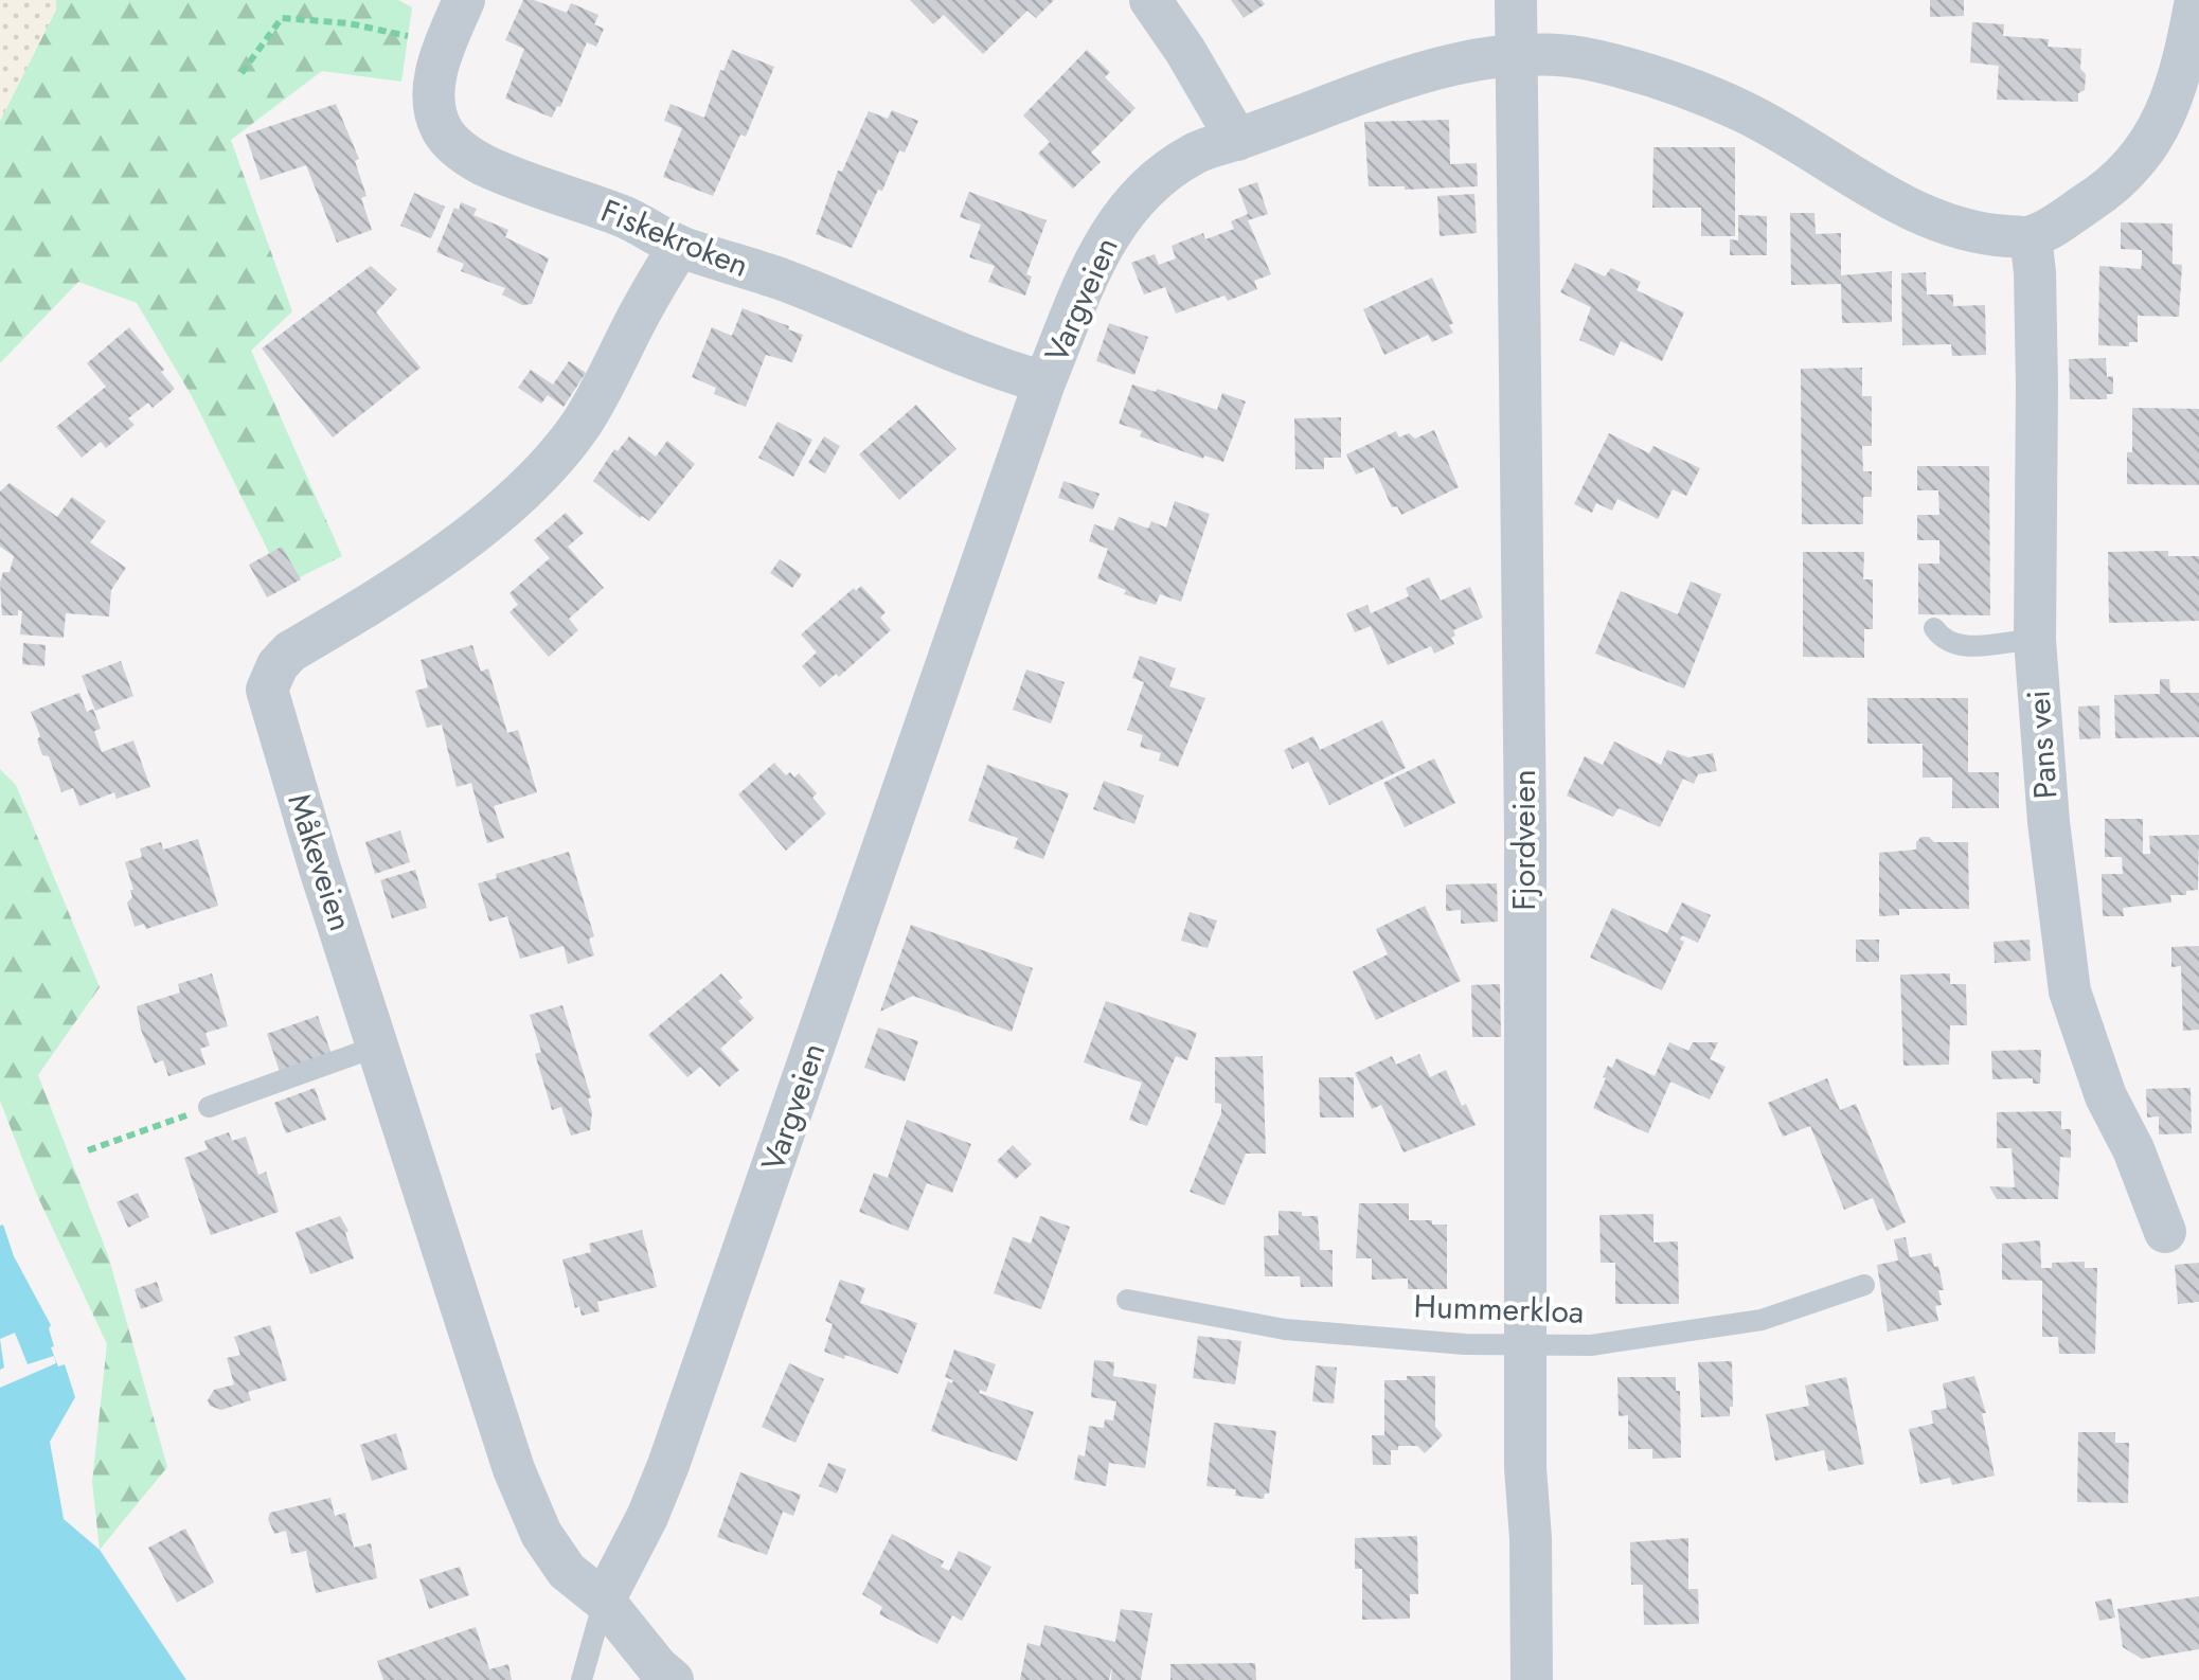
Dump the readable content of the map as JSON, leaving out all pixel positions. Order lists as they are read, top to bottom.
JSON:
{
  "streets": {
    "street": [
      "Fiskekroken",
      "Vargveien",
      "Pans vei",
      "Fjordveien",
      "Måkeveien"
    ],
    "lane": ["Hummerkloa"]
  },
  "crossings": [
    ["Fiskekroken", "Vargveien"],
    ["Fiskekroken", "Måkeveien"],
    ["Vargveien", "Pans vei"],
    ["Vargveien", "Fjordveien"],
    ["Vargveien", "Måkeveien"],
    ["Fjordveien", "Hummerkloa"]
  ]
}
